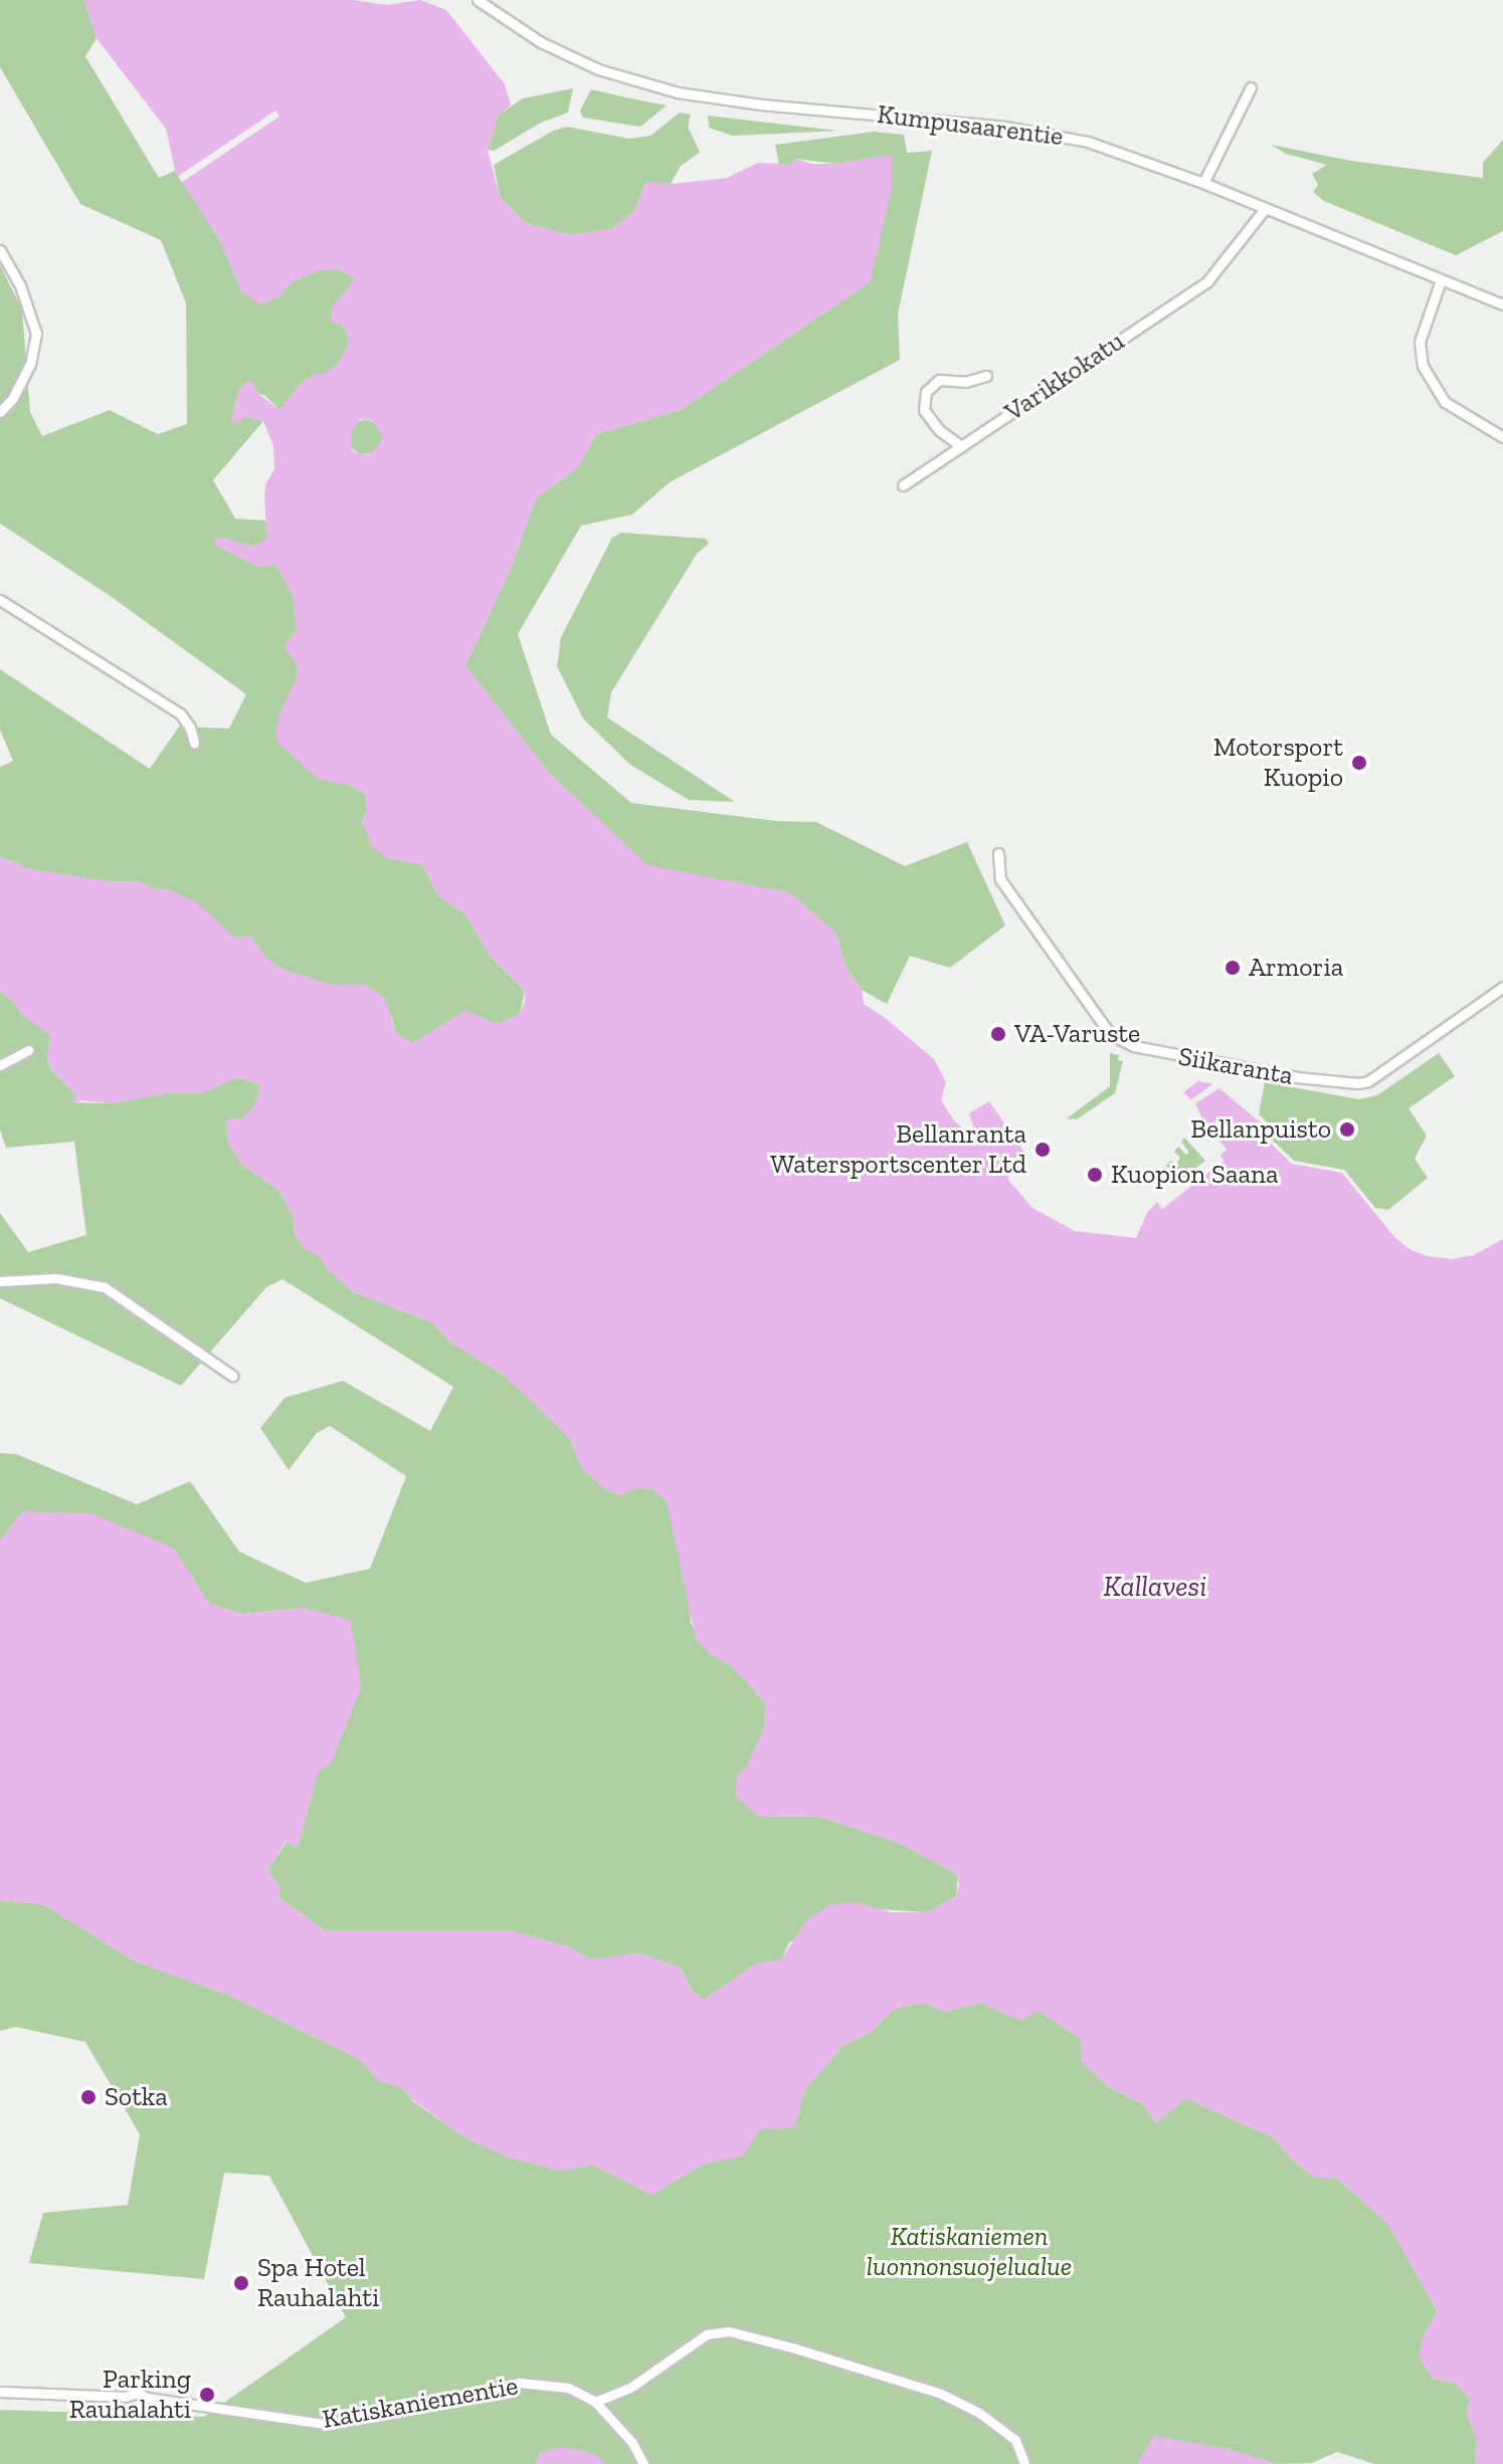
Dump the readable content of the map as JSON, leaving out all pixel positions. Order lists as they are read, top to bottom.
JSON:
{
  "streets": {
    "street": [
      "Kumpusaarentie",
      "Varikkokatu",
      "Siikaranta",
      "Katiskaniementie"
    ]
  },
  "crossings": [
    ["Kumpusaarentie", "Varikkokatu"]
  ],
  "water": ["Kallavesi"],
  "parks": ["Katiskaniemen luonnonsuojelualue"],
  "places": [
    "Motorsport Kuopio",
    "Armoria",
    "VA-Varuste",
    "Bellanpuisto",
    "Bellanranta Watersportscenter Ltd",
    "Kuopion Saana",
    "Sotka",
    "Spa Hotel Rauhalahti",
    "Parking Rauhalahti"
  ]
}
